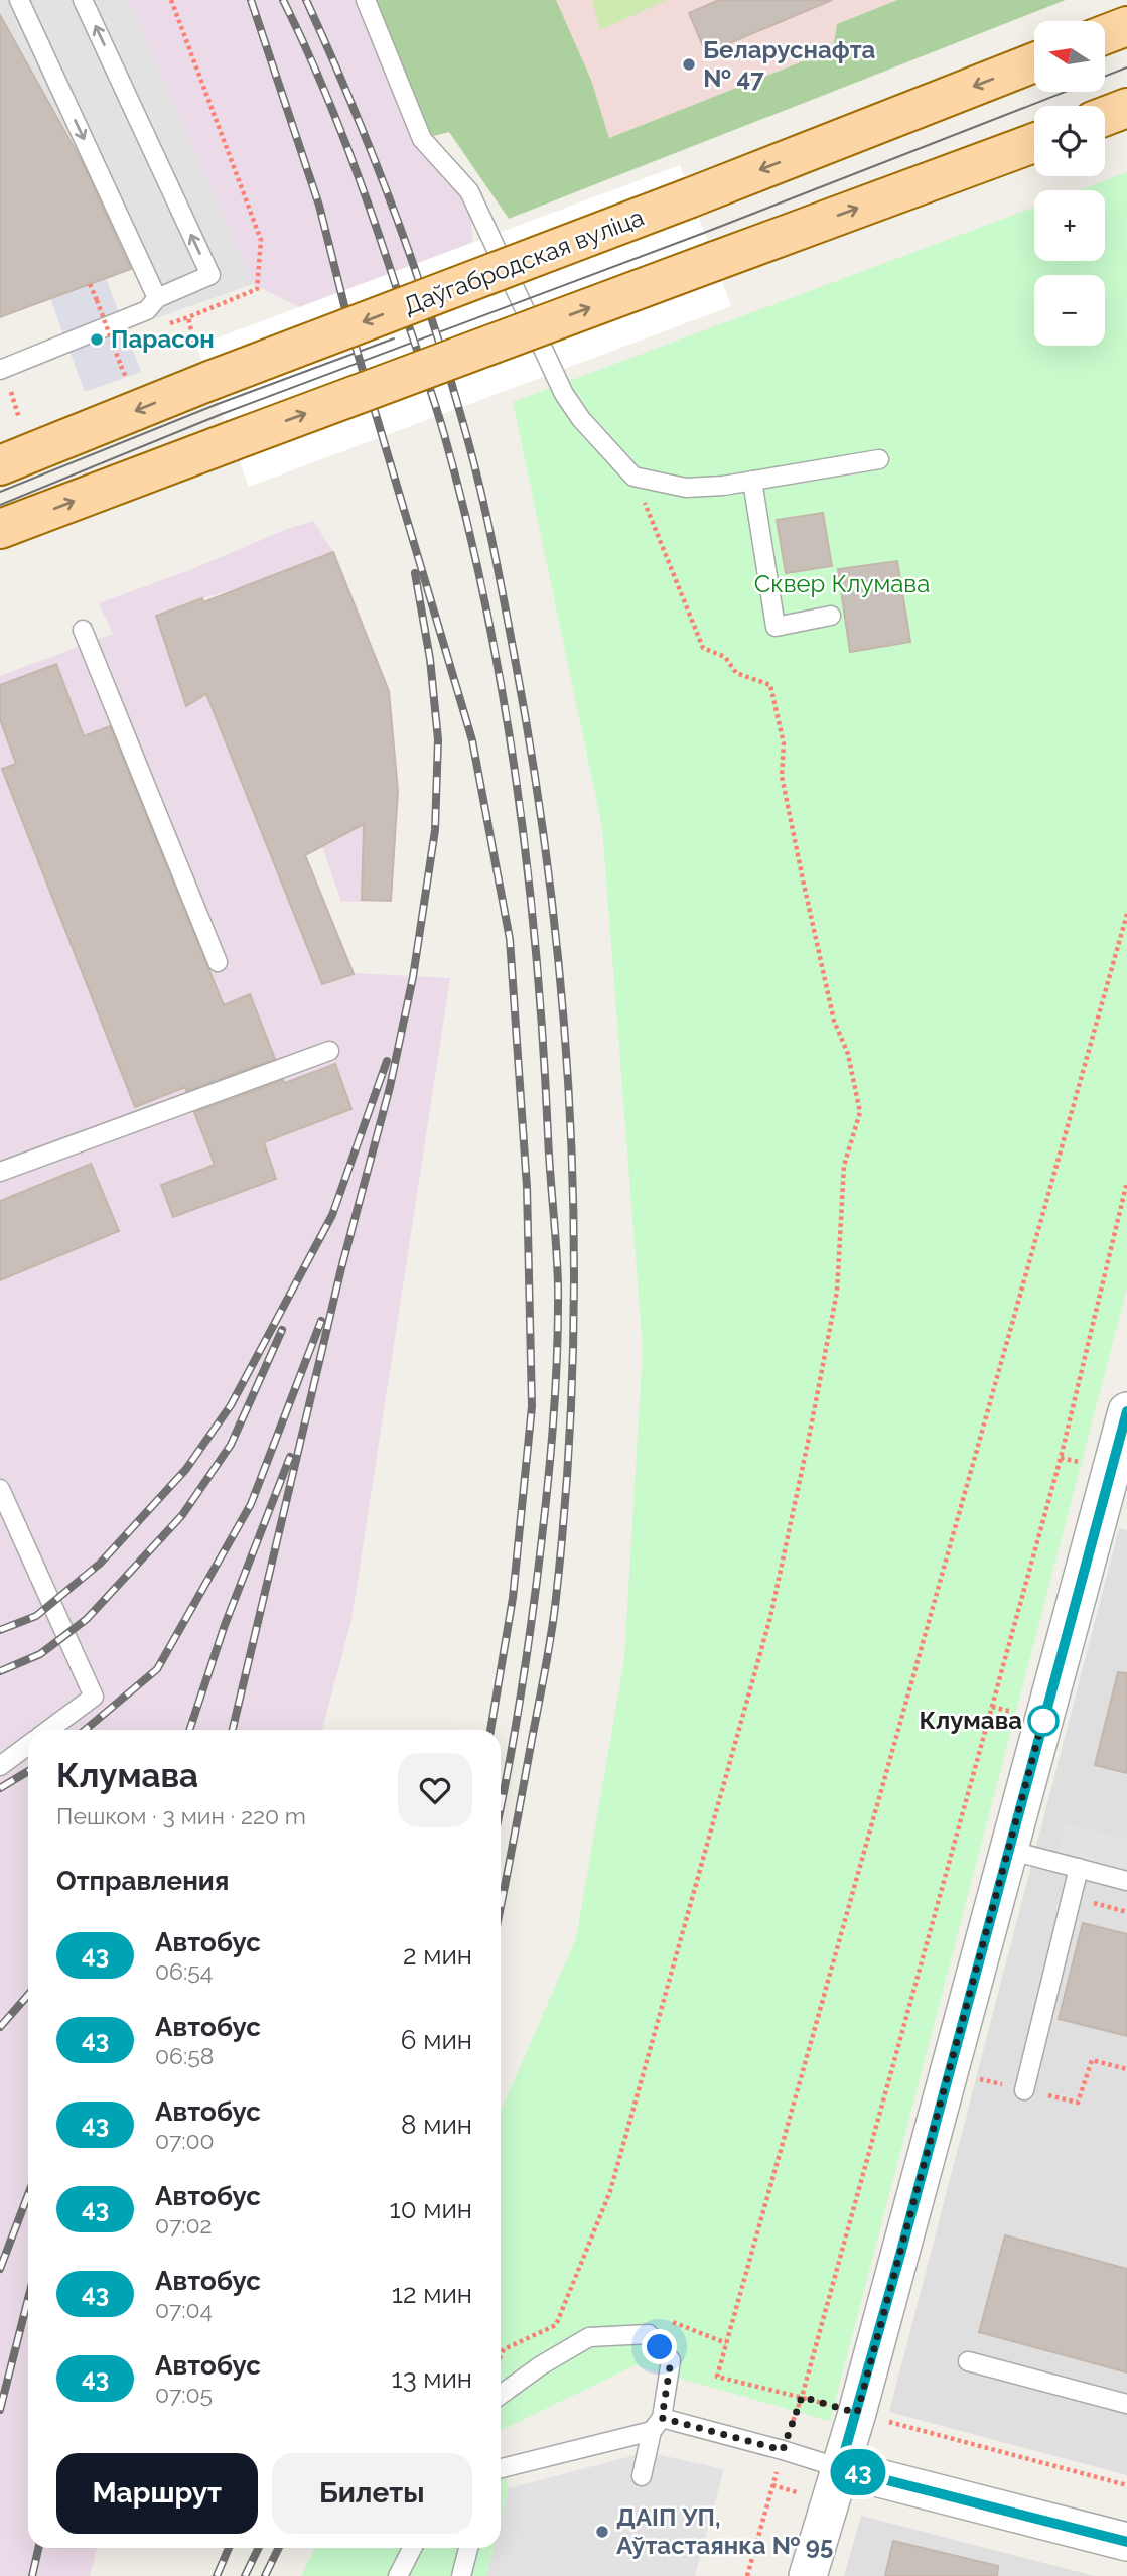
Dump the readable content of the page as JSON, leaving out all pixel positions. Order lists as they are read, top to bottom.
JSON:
{
  "streets": {
    "main road": ["Даўгабродская вуліца"]
  },
  "parks": ["Сквер Клумава"],
  "places": [
    "Беларуснафта № 47",
    "Парасон",
    "Клумава",
    "ДАІП УП, Аўтастаянка № 95"
  ],
  "lines": ["bus line 43"],
  "north": "left",
  "page": {
    "on_map": "43",
    "map_buttons": ["+", "−"],
    "heading": [
      ["Клумава", "Пешком · 3 мин · 220 m"],
      "Отправления"
    ],
    "list": [
      {
        "mark": "43",
        "name": "Автобус",
        "note": "06:54",
        "value": "2 мин"
      },
      {
        "mark": "43",
        "name": "Автобус",
        "note": "06:58",
        "value": "6 мин"
      },
      {
        "mark": "43",
        "name": "Автобус",
        "note": "07:00",
        "value": "8 мин"
      },
      {
        "mark": "43",
        "name": "Автобус",
        "note": "07:02",
        "value": "10 мин"
      },
      {
        "mark": "43",
        "name": "Автобус",
        "note": "07:04",
        "value": "12 мин"
      },
      {
        "mark": "43",
        "name": "Автобус",
        "note": "07:05",
        "value": "13 мин"
      }
    ],
    "buttons": ["Маршрут", "Билеты"]
  }
}
